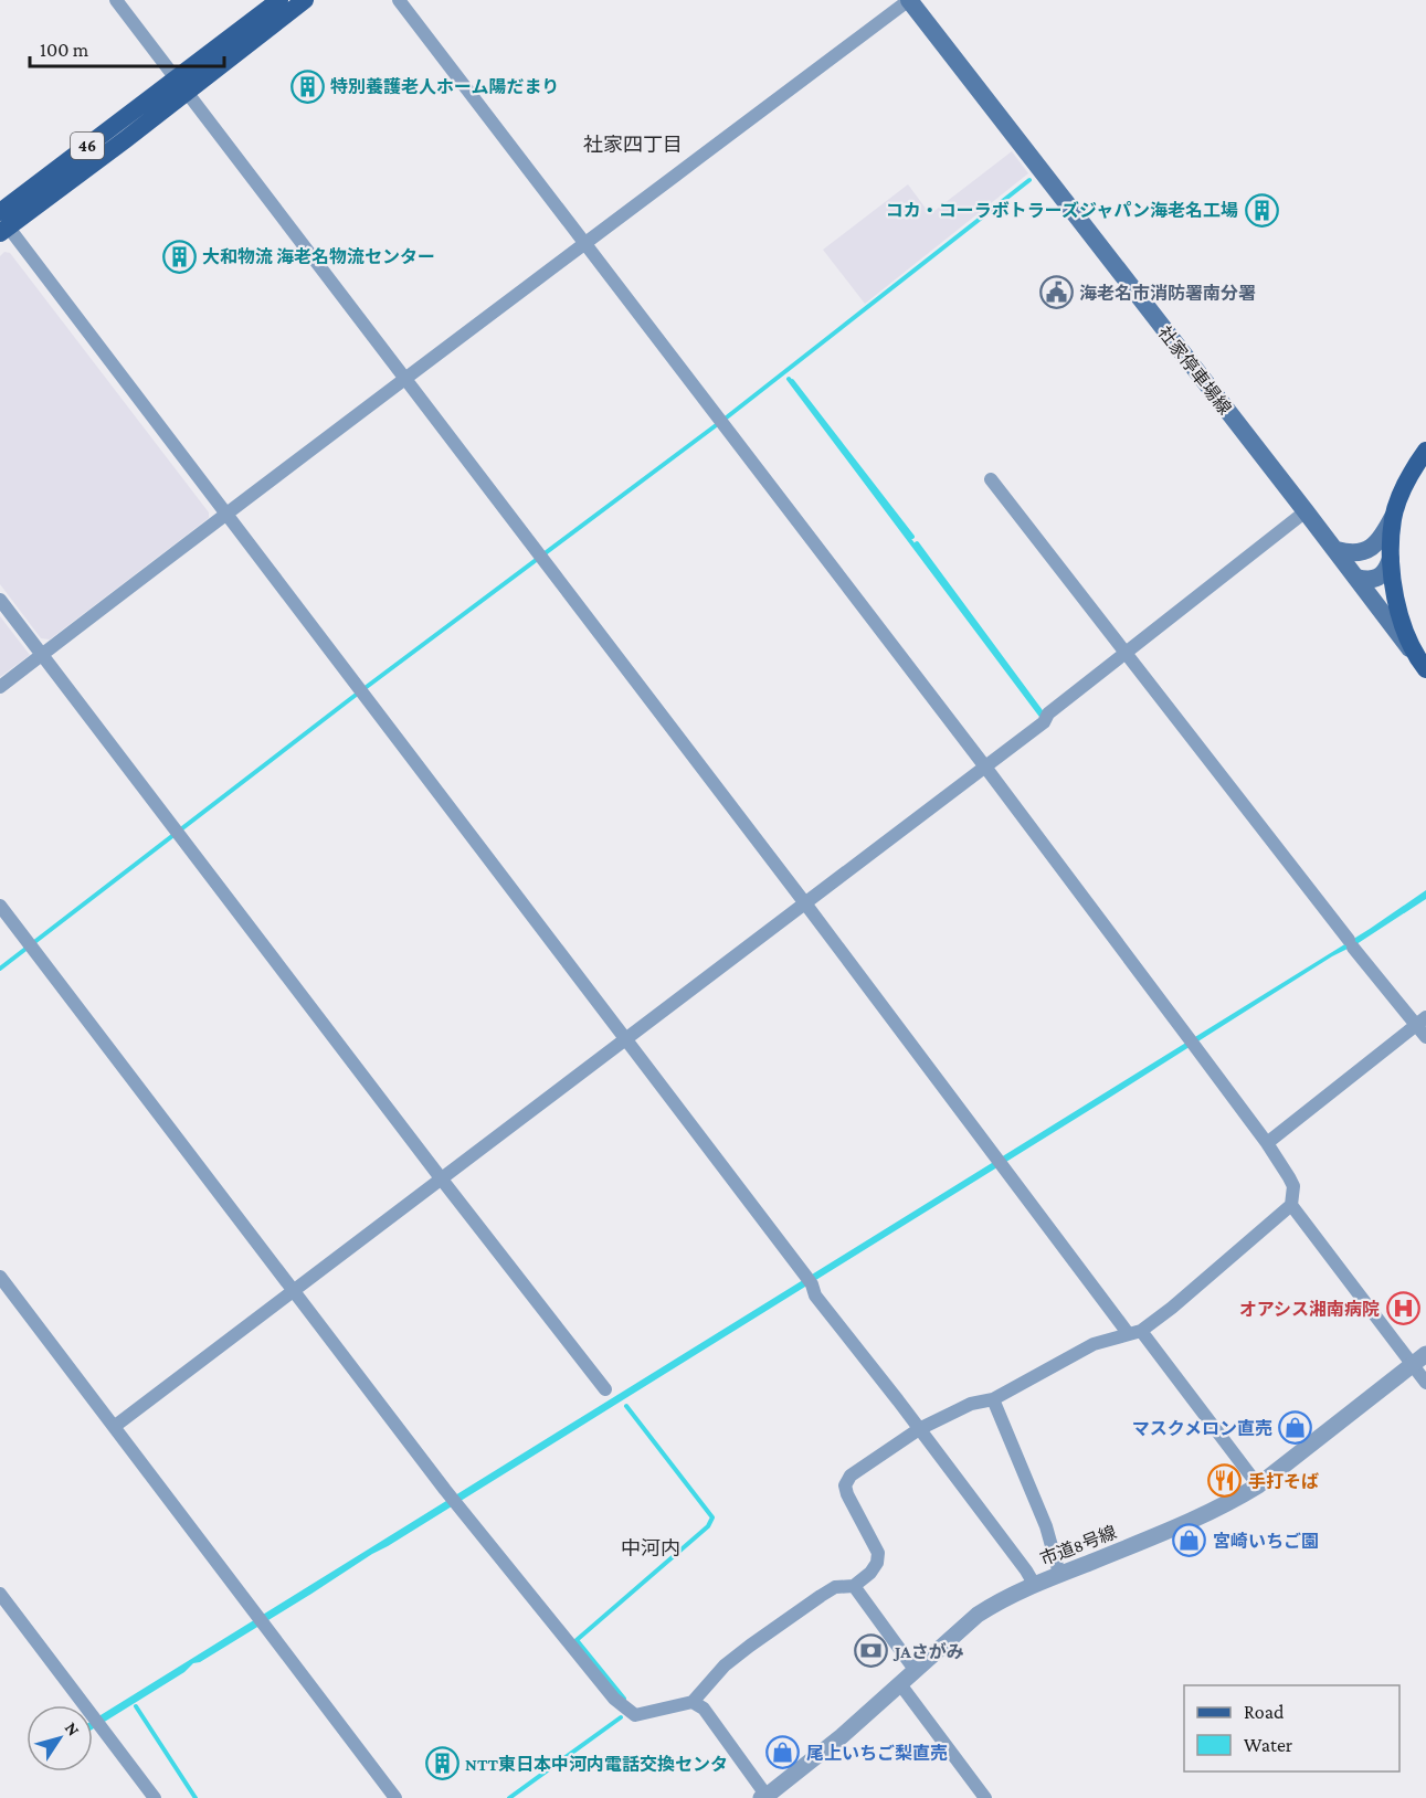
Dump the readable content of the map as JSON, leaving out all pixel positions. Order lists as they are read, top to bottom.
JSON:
{
  "streets": {
    "main road": ["46", "社家停車場線"],
    "street": ["市道8号線"]
  },
  "districts": ["社家四丁目", "中河内"],
  "places": {
    "building": [
      "特別養護老人ホーム陽だまり",
      "コカ・コーラボトラーズジャパン海老名工場",
      "大和物流 海老名物流センター",
      "NTT東日本中河内電話交換センタ"
    ],
    "public building": ["海老名市消防署南分署"],
    "hospital": ["オアシス湘南病院"],
    "shop": ["マスクメロン直売", "宮崎いちご園", "尾上いちご梨直売"],
    "restaurant": ["手打そば"],
    "bank": ["JAさがみ"]
  },
  "legend": ["Road", "Water"],
  "scale_bar": "100 m",
  "north": "top right"
}
